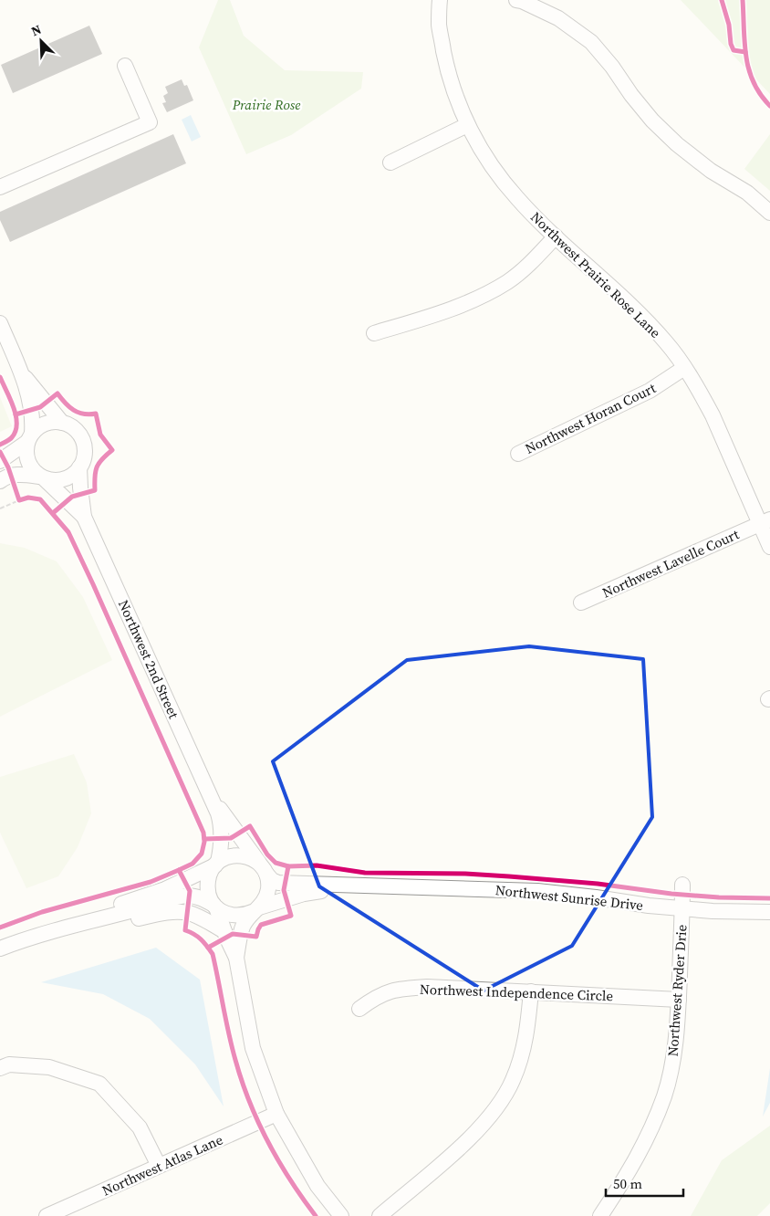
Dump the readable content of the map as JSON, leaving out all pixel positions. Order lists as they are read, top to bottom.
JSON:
{
  "streets": {
    "street": [
      "Northwest Prairie Rose Lane",
      "Northwest Horan Court",
      "Northwest Lavelle Court",
      "Northwest 2nd Street",
      "Northwest Sunrise Drive",
      "Northwest Ryder Drie",
      "Northwest Independence Circle",
      "Northwest Atlas Lane"
    ]
  },
  "crossings": [
    ["Northwest Prairie Rose Lane", "Northwest Horan Court"],
    ["Northwest Prairie Rose Lane", "Northwest Lavelle Court"],
    ["Northwest 2nd Street", "Northwest Sunrise Drive"],
    ["Northwest Sunrise Drive", "Northwest Ryder Drie"],
    ["Northwest Ryder Drie", "Northwest Independence Circle"]
  ],
  "parks": ["Prairie Rose"],
  "scale_bar": "50 m",
  "north": "top left"
}
